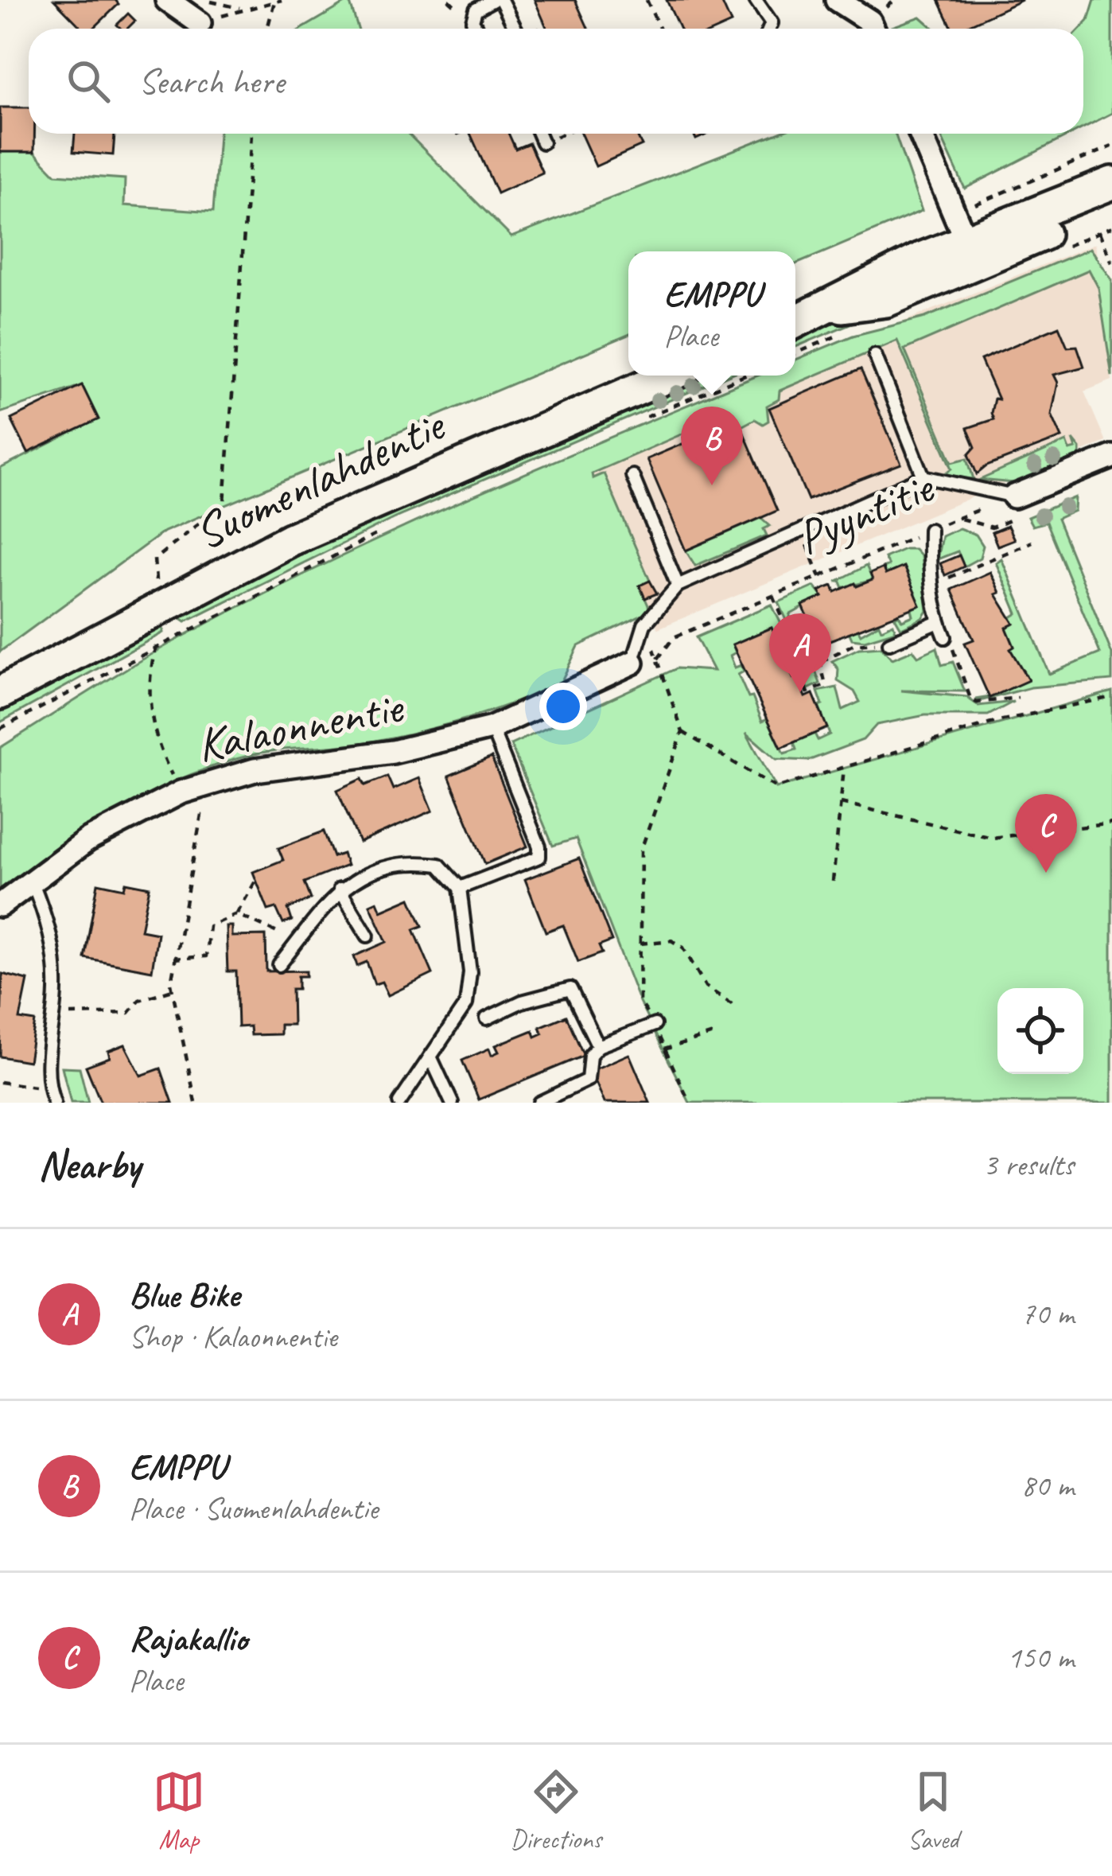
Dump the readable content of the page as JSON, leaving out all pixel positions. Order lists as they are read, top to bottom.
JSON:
{
  "streets": {
    "main road": ["Suomenlahdentie"],
    "street": ["Kalaonnentie"],
    "path": ["Pyyntitie"]
  },
  "page": {
    "search": "Search here",
    "popup": ["EMPPU", "Place"],
    "pins": ["B", "A", "C"],
    "heading": ["Nearby", "3 results"],
    "list": [
      {
        "mark": "A",
        "name": "Blue Bike",
        "note": "Shop · Kalaonnentie",
        "value": "70 m"
      },
      {
        "mark": "B",
        "name": "EMPPU",
        "note": "Place · Suomenlahdentie",
        "value": "80 m"
      },
      {
        "mark": "C",
        "name": "Rajakallio",
        "note": "Place",
        "value": "150 m"
      }
    ],
    "nav": ["Map", "Directions", "Saved"]
  }
}
